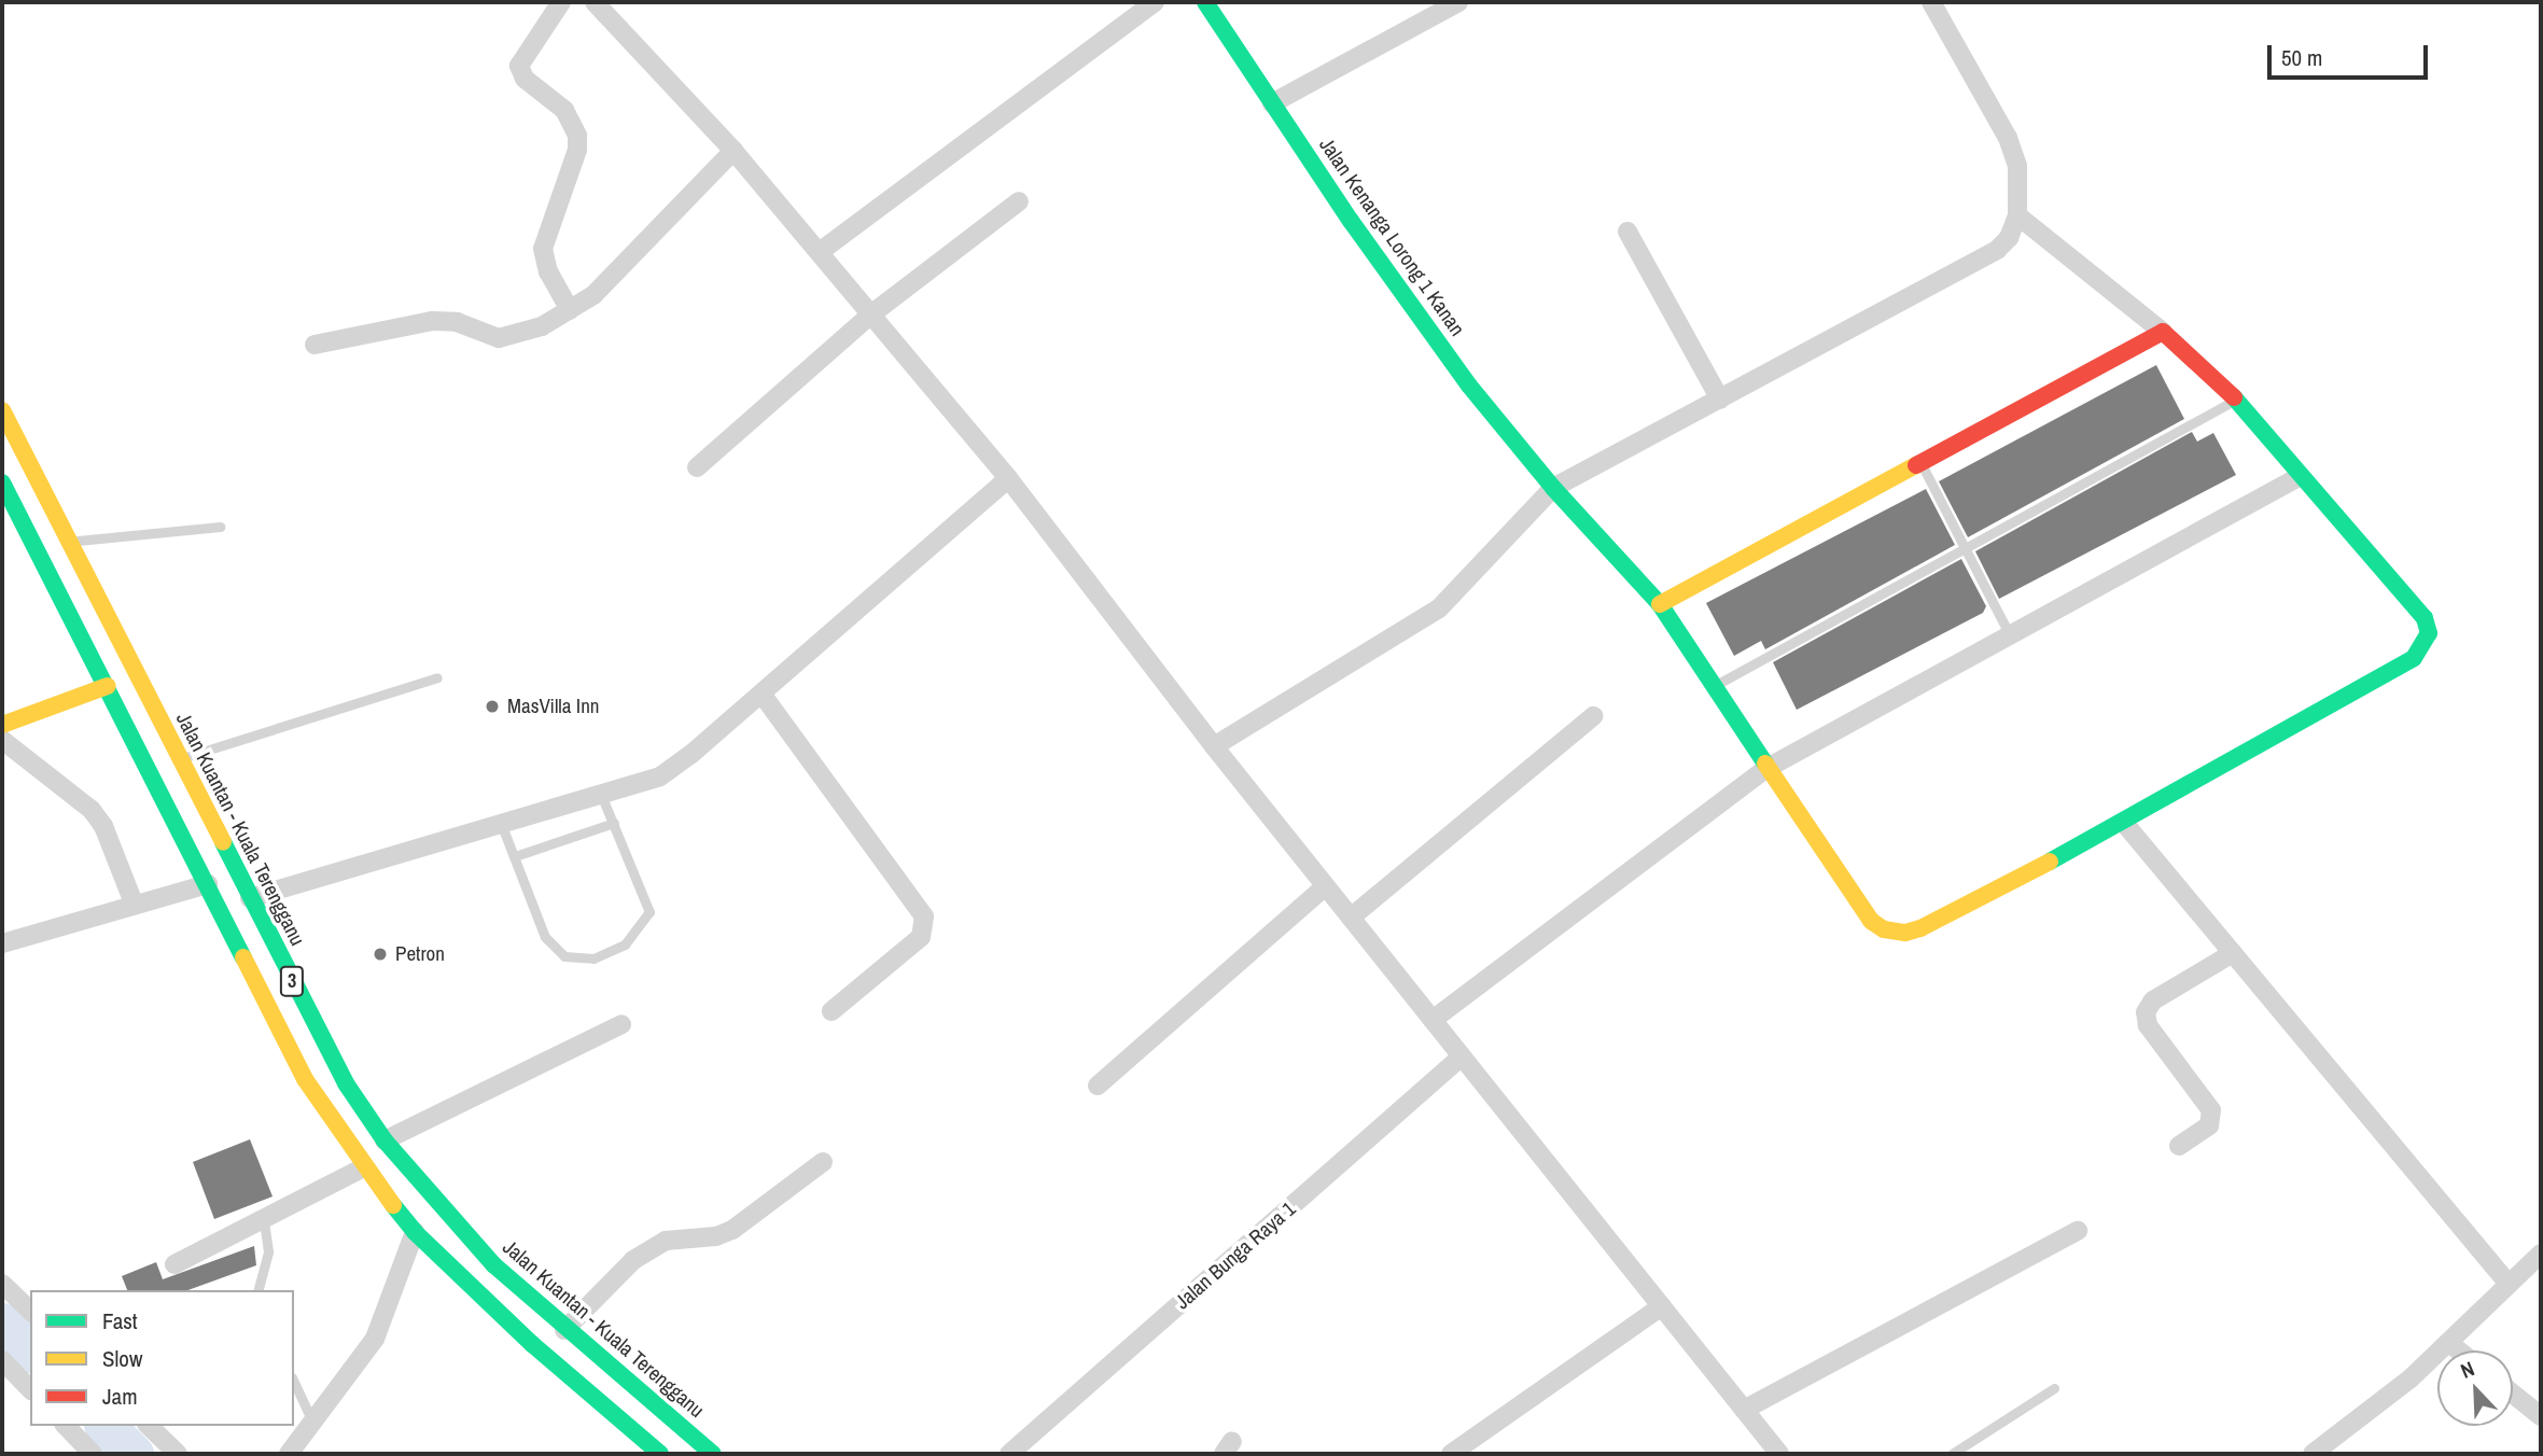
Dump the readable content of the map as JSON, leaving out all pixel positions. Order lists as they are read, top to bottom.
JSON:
{
  "streets": {
    "main road": ["Jalan Kenanga Lorong 1 Kanan", "Jalan Kuantan - Kuala Terengganu", "3"],
    "street": ["Jalan Bunga Raya 1"]
  },
  "places": ["MasVilla Inn", "Petron"],
  "legend": ["Fast", "Slow", "Jam"],
  "scale_bar": "50 m",
  "north": "top left"
}
